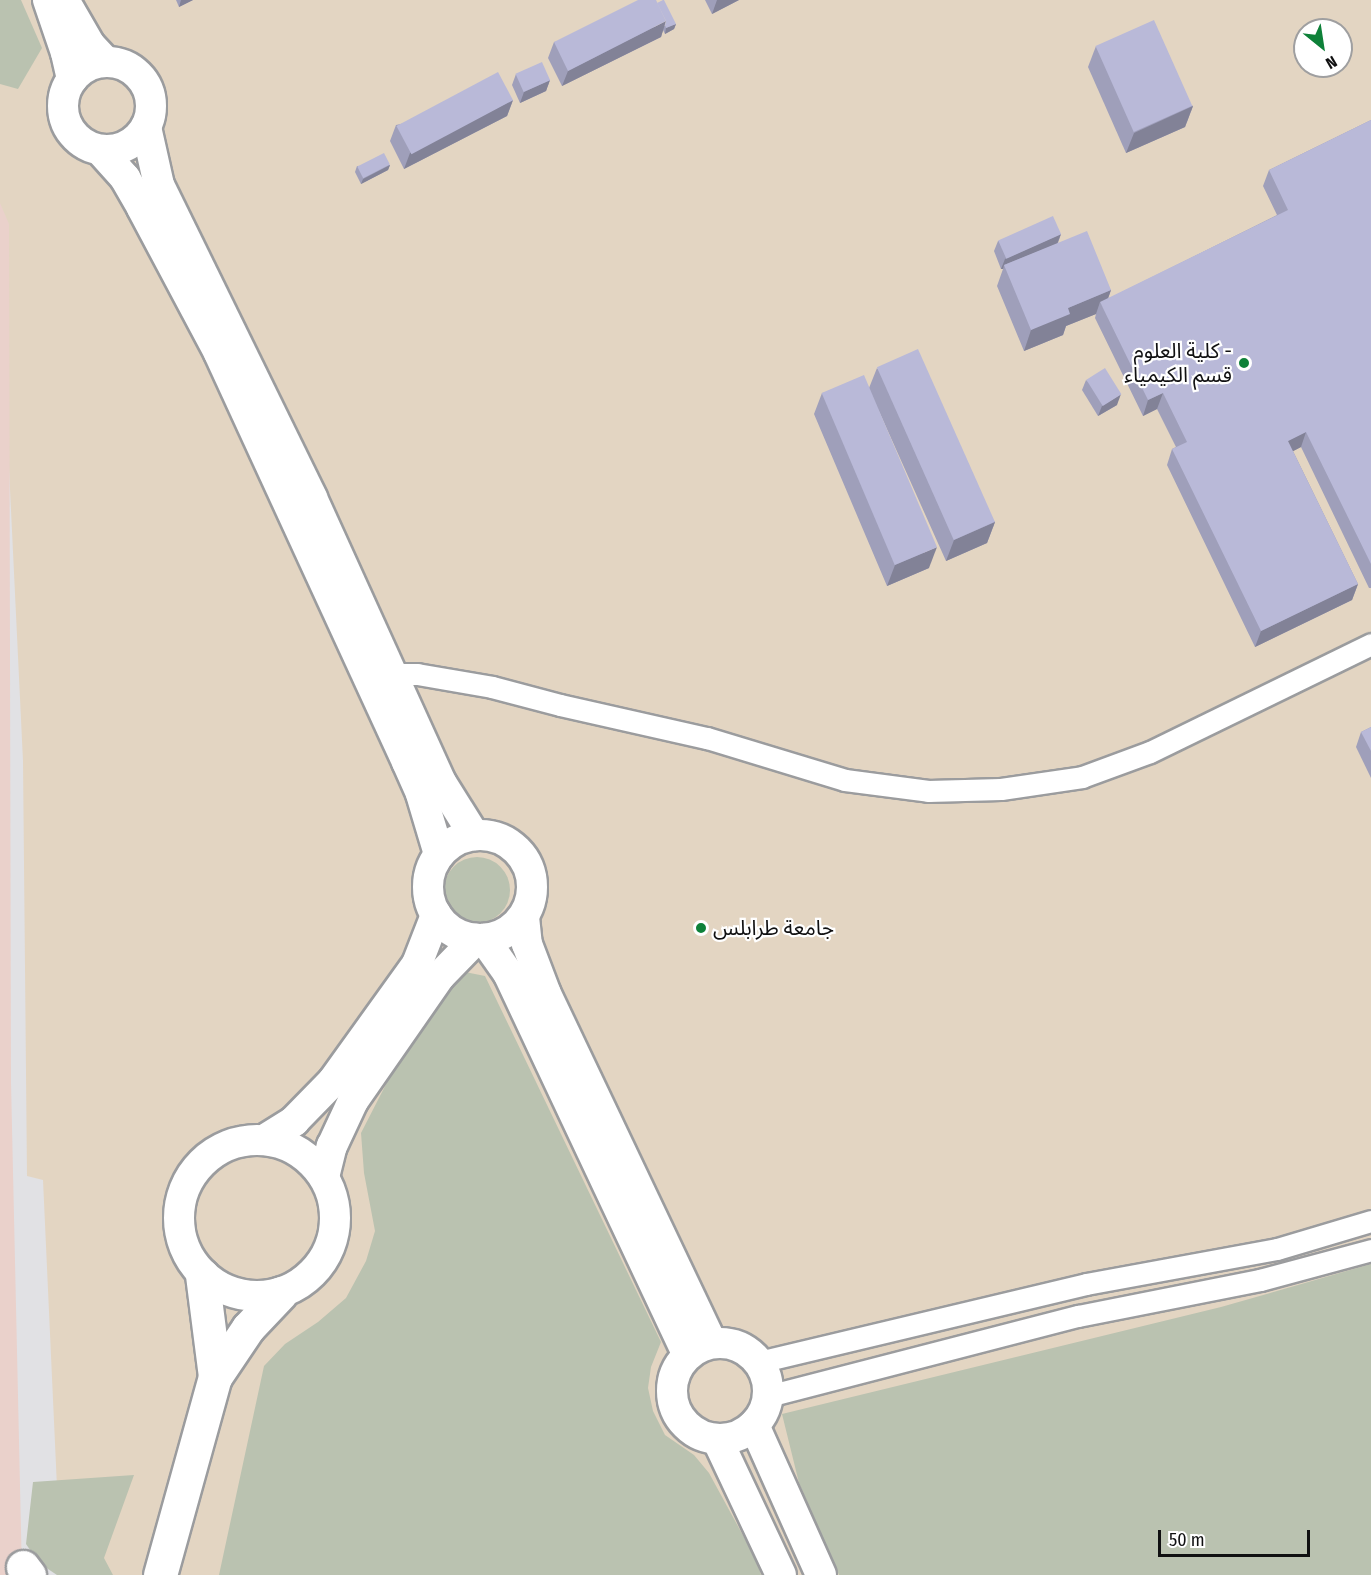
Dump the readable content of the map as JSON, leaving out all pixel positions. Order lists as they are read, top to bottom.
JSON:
{
  "places": ["كلية العلوم - قسم الكيمياء", "جامعة طرابلس"],
  "scale_bar": "50 m",
  "north": "bottom right"
}
